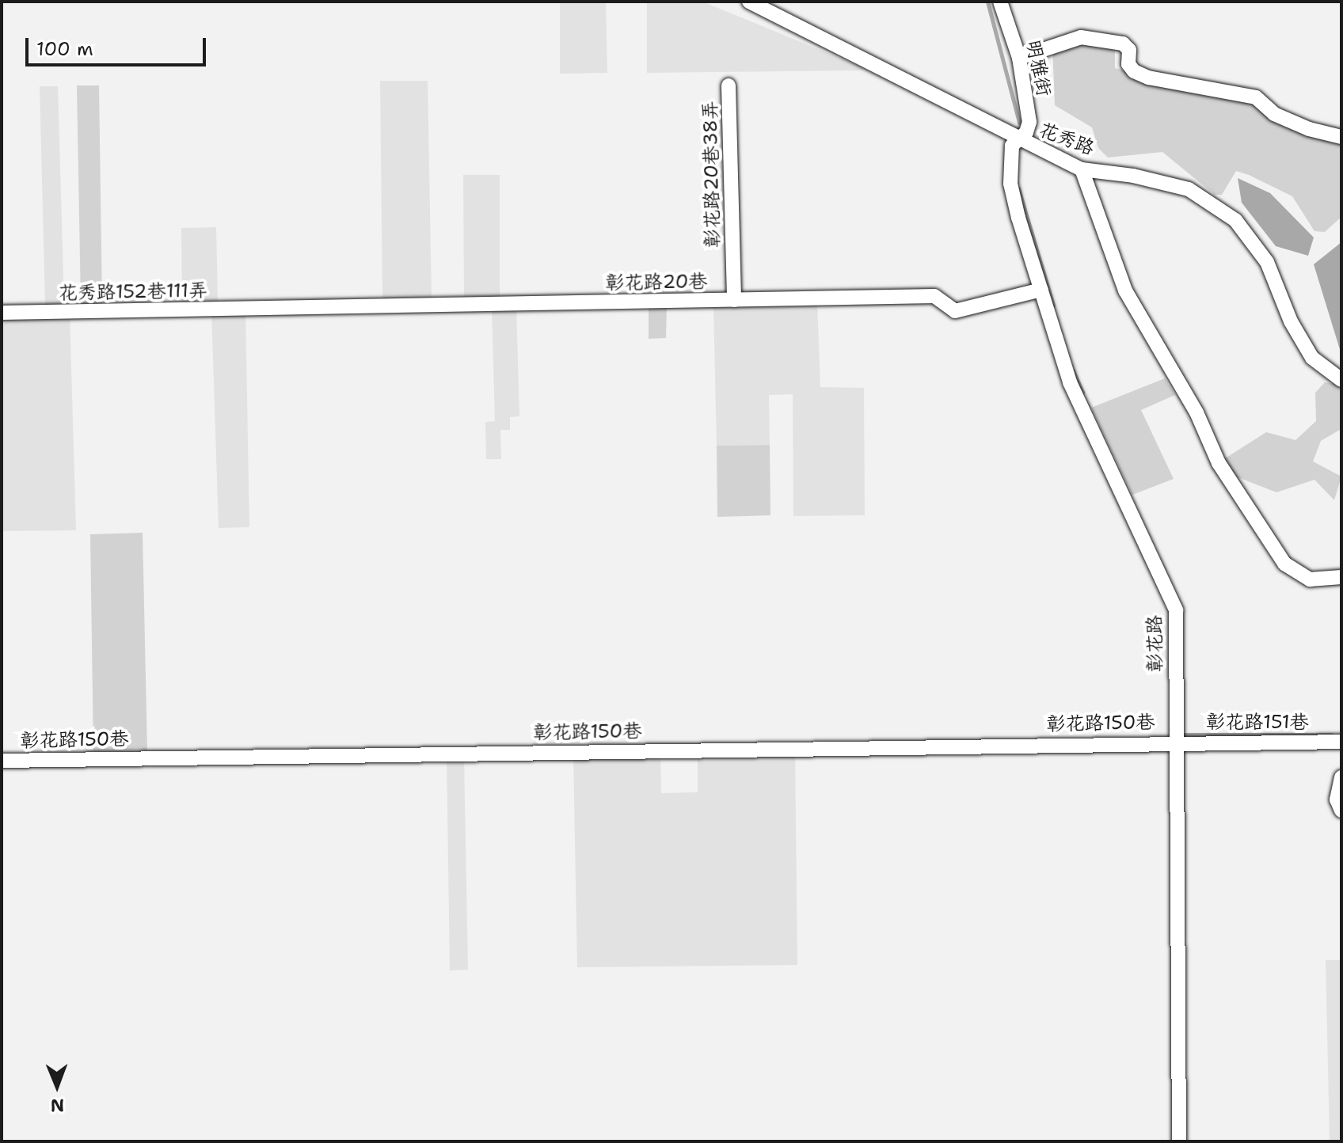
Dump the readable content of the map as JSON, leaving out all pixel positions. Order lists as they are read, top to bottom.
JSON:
{
  "streets": {
    "street": [
      "明雅街",
      "花秀路",
      "彰花路20巷38弄",
      "彰花路20巷",
      "花秀路152巷111弄",
      "彰花路",
      "彰花路151巷",
      "彰花路150巷"
    ]
  },
  "crossings": [
    ["明雅街", "花秀路"],
    ["明雅街", "彰花路"],
    ["花秀路", "彰花路"],
    ["彰花路20巷38弄", "彰花路20巷"],
    ["彰花路20巷", "花秀路152巷111弄"],
    ["彰花路20巷", "彰花路"],
    ["彰花路", "彰花路151巷"],
    ["彰花路", "彰花路150巷"],
    ["彰花路151巷", "彰花路150巷"]
  ],
  "scale_bar": "100 m",
  "north": "bottom"
}
